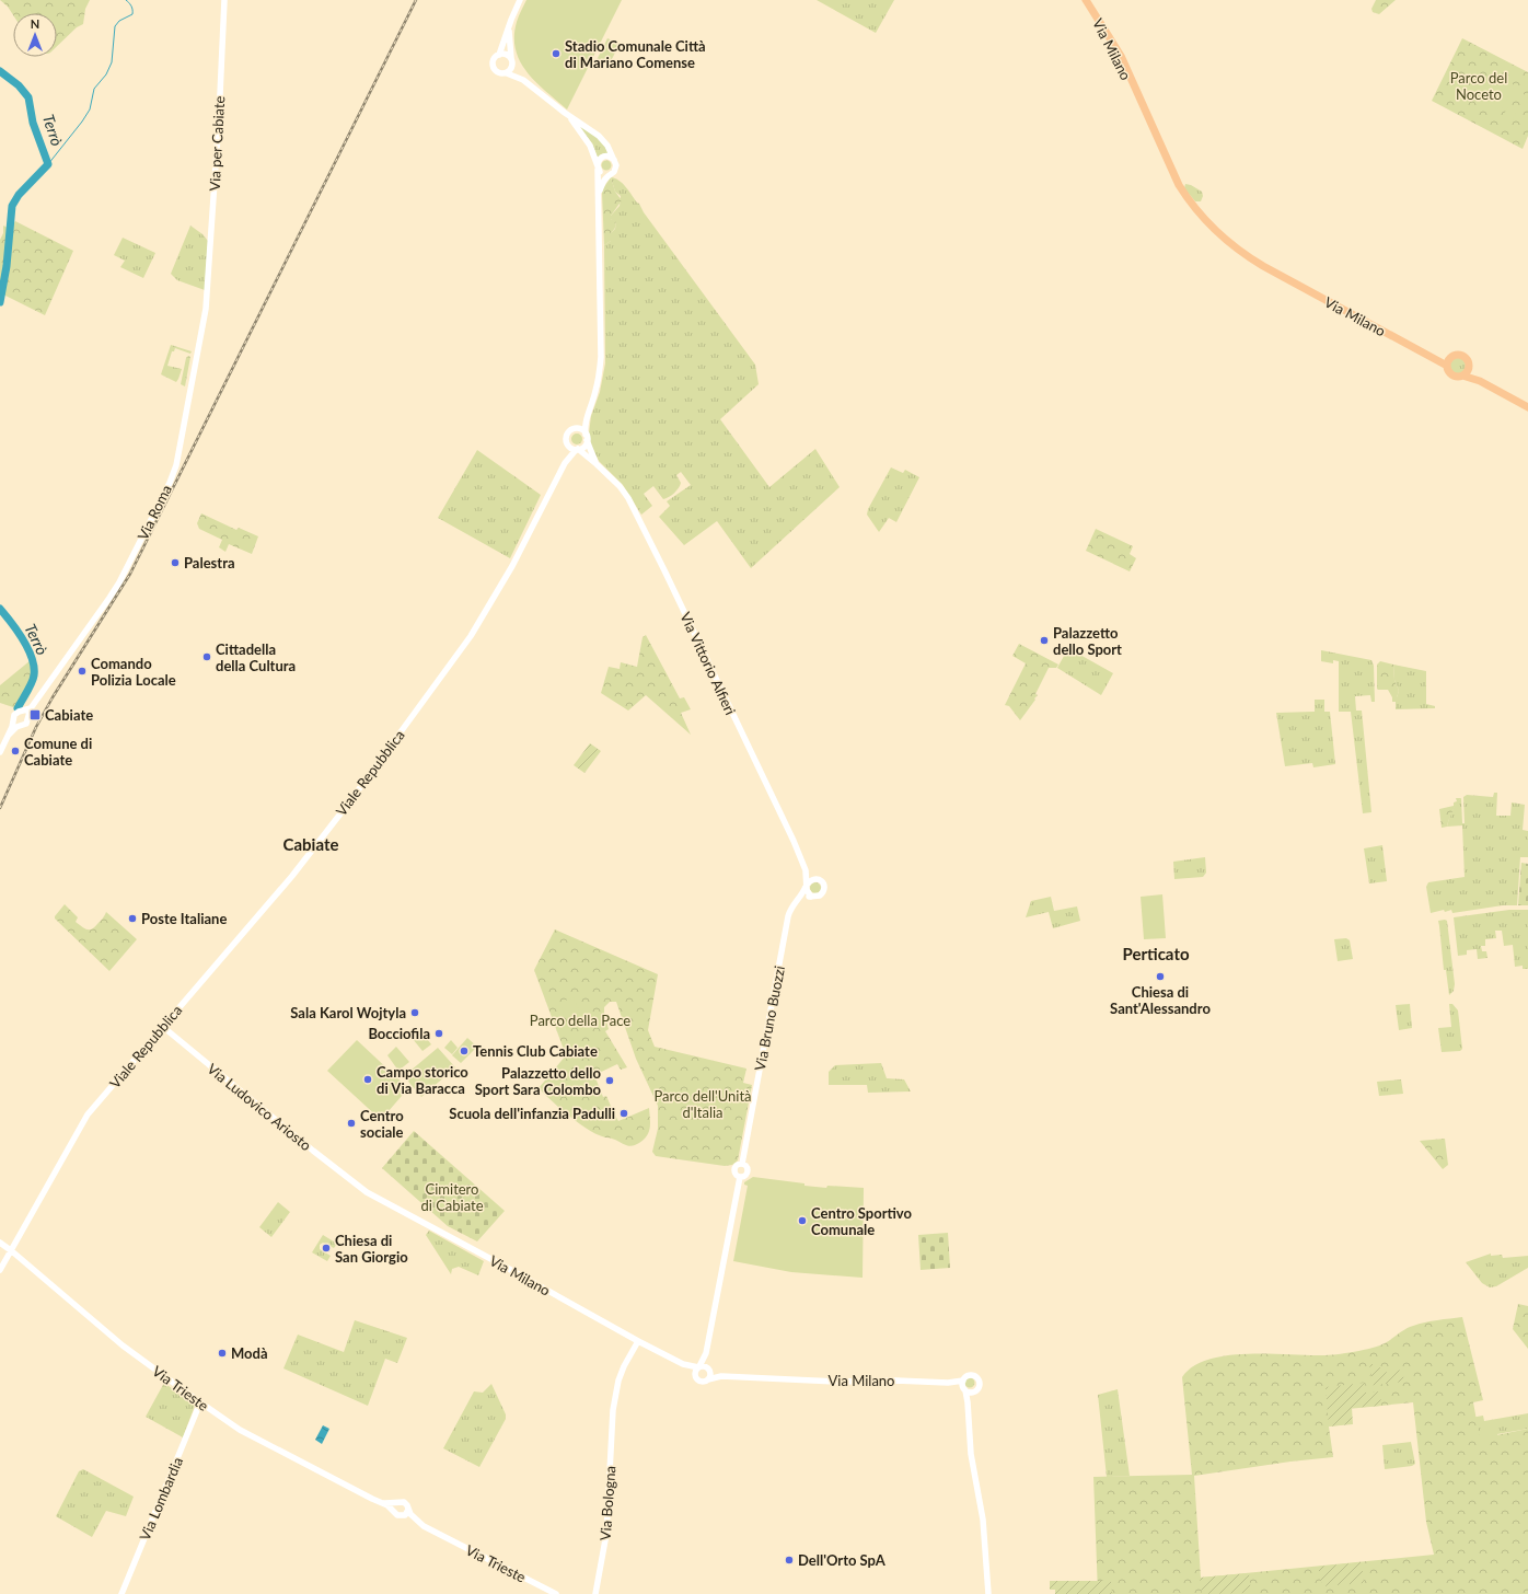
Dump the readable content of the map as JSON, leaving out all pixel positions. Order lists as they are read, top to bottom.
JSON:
{
  "streets": {
    "main road": ["Via Milano"],
    "street": [
      "Via per Cabiate",
      "Via Roma",
      "Via Vittorio Alfieri",
      "Viale Repubblica",
      "Via Bruno Buozzi",
      "Via Ludovico Ariosto",
      "Via Trieste",
      "Via Lombardia",
      "Via Bologna"
    ]
  },
  "crossings": [
    ["Via Milano", "Via Ludovico Ariosto"],
    ["Via Milano", "Via Bologna"],
    ["Via per Cabiate", "Via Roma"],
    ["Via Vittorio Alfieri", "Viale Repubblica"],
    ["Via Vittorio Alfieri", "Via Bruno Buozzi"],
    ["Viale Repubblica", "Via Ludovico Ariosto"],
    ["Viale Repubblica", "Via Trieste"],
    ["Via Trieste", "Via Lombardia"]
  ],
  "districts": ["Cabiate", "Perticato"],
  "water": ["Terrò"],
  "parks": [
    "Parco del Noceto",
    "Parco della Pace",
    "Parco dell'Unità d'Italia",
    "Cimitero di Cabiate"
  ],
  "places": {
    "other": [
      "Stadio Comunale Città di Mariano Comense",
      "Palestra",
      "Palazzetto dello Sport",
      "Cittadella della Cultura",
      "Comando Polizia Locale",
      "Comune di Cabiate",
      "Poste Italiane",
      "Chiesa di Sant'Alessandro",
      "Sala Karol Wojtyla",
      "Bocciofila",
      "Tennis Club Cabiate",
      "Campo storico di Via Baracca",
      "Palazzetto dello Sport Sara Colombo",
      "Scuola dell'infanzia Padulli",
      "Centro sociale",
      "Centro Sportivo Comunale",
      "Chiesa di San Giorgio",
      "Modà",
      "Dell'Orto SpA"
    ],
    "transit": ["Cabiate"]
  },
  "north": "top"
}
